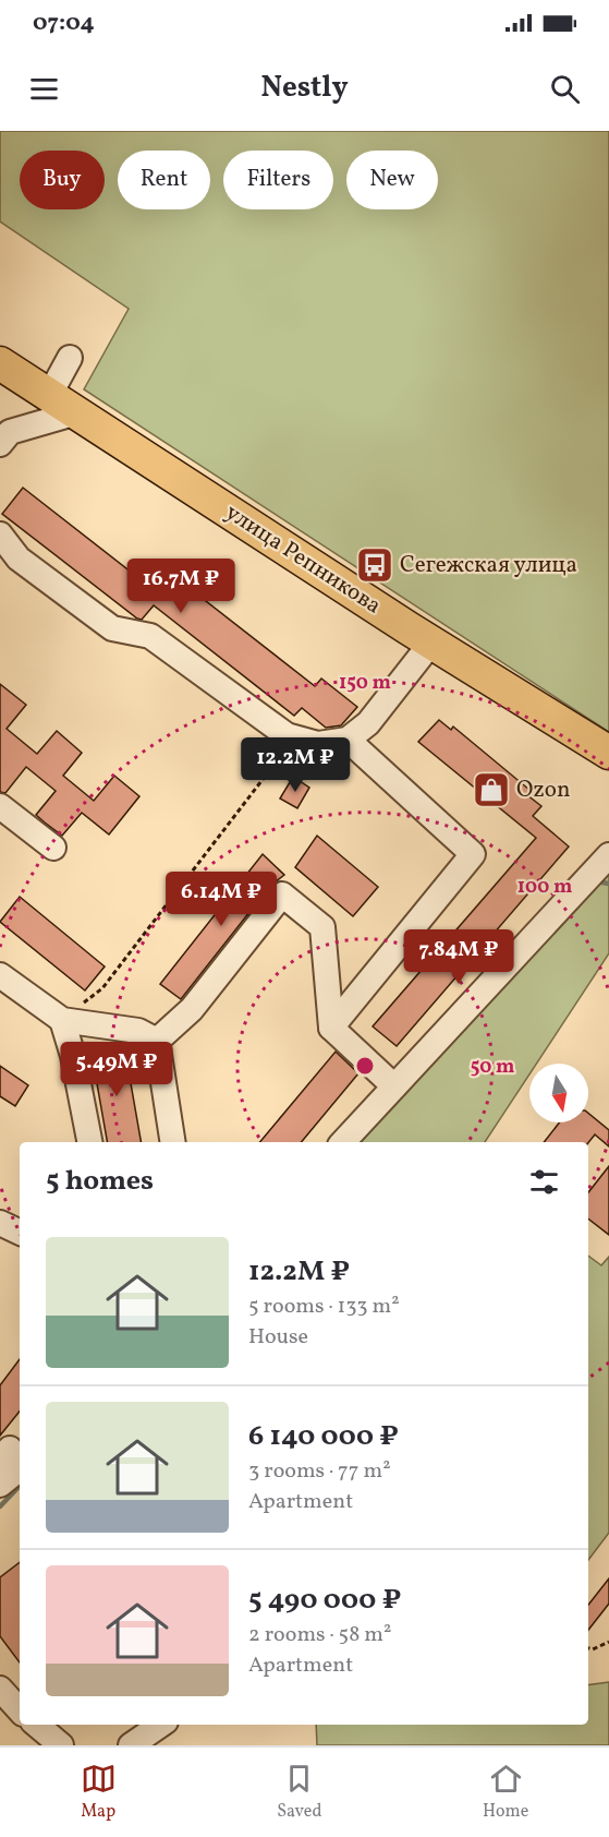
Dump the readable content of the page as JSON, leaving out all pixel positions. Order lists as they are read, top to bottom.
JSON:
{
  "streets": {
    "main road": ["улица Репникова"]
  },
  "places": {
    "bus stop": ["Сегежская улица"],
    "shop": ["Ozon"]
  },
  "north": "bottom",
  "page": {
    "status": "07:04",
    "header": "Nestly",
    "chip": [
      "Buy",
      "Rent",
      "Filters",
      "New"
    ],
    "price": [
      "16.7M ₽",
      "12.2M ₽",
      "6.14M ₽",
      "7.84M ₽",
      "5.49M ₽"
    ],
    "heading": "5 homes",
    "list": [
      {
        "name": "12.2M ₽",
        "note": "5 rooms · 133 m² · House"
      },
      {
        "name": "6 140 000 ₽",
        "note": "3 rooms · 77 m² · Apartment"
      },
      {
        "name": "5 490 000 ₽",
        "note": "2 rooms · 58 m² · Apartment"
      }
    ],
    "tabs": ["Map", "Saved", "Home"]
  },
  "rings": ["150 m", "100 m", "50 m"]
}
